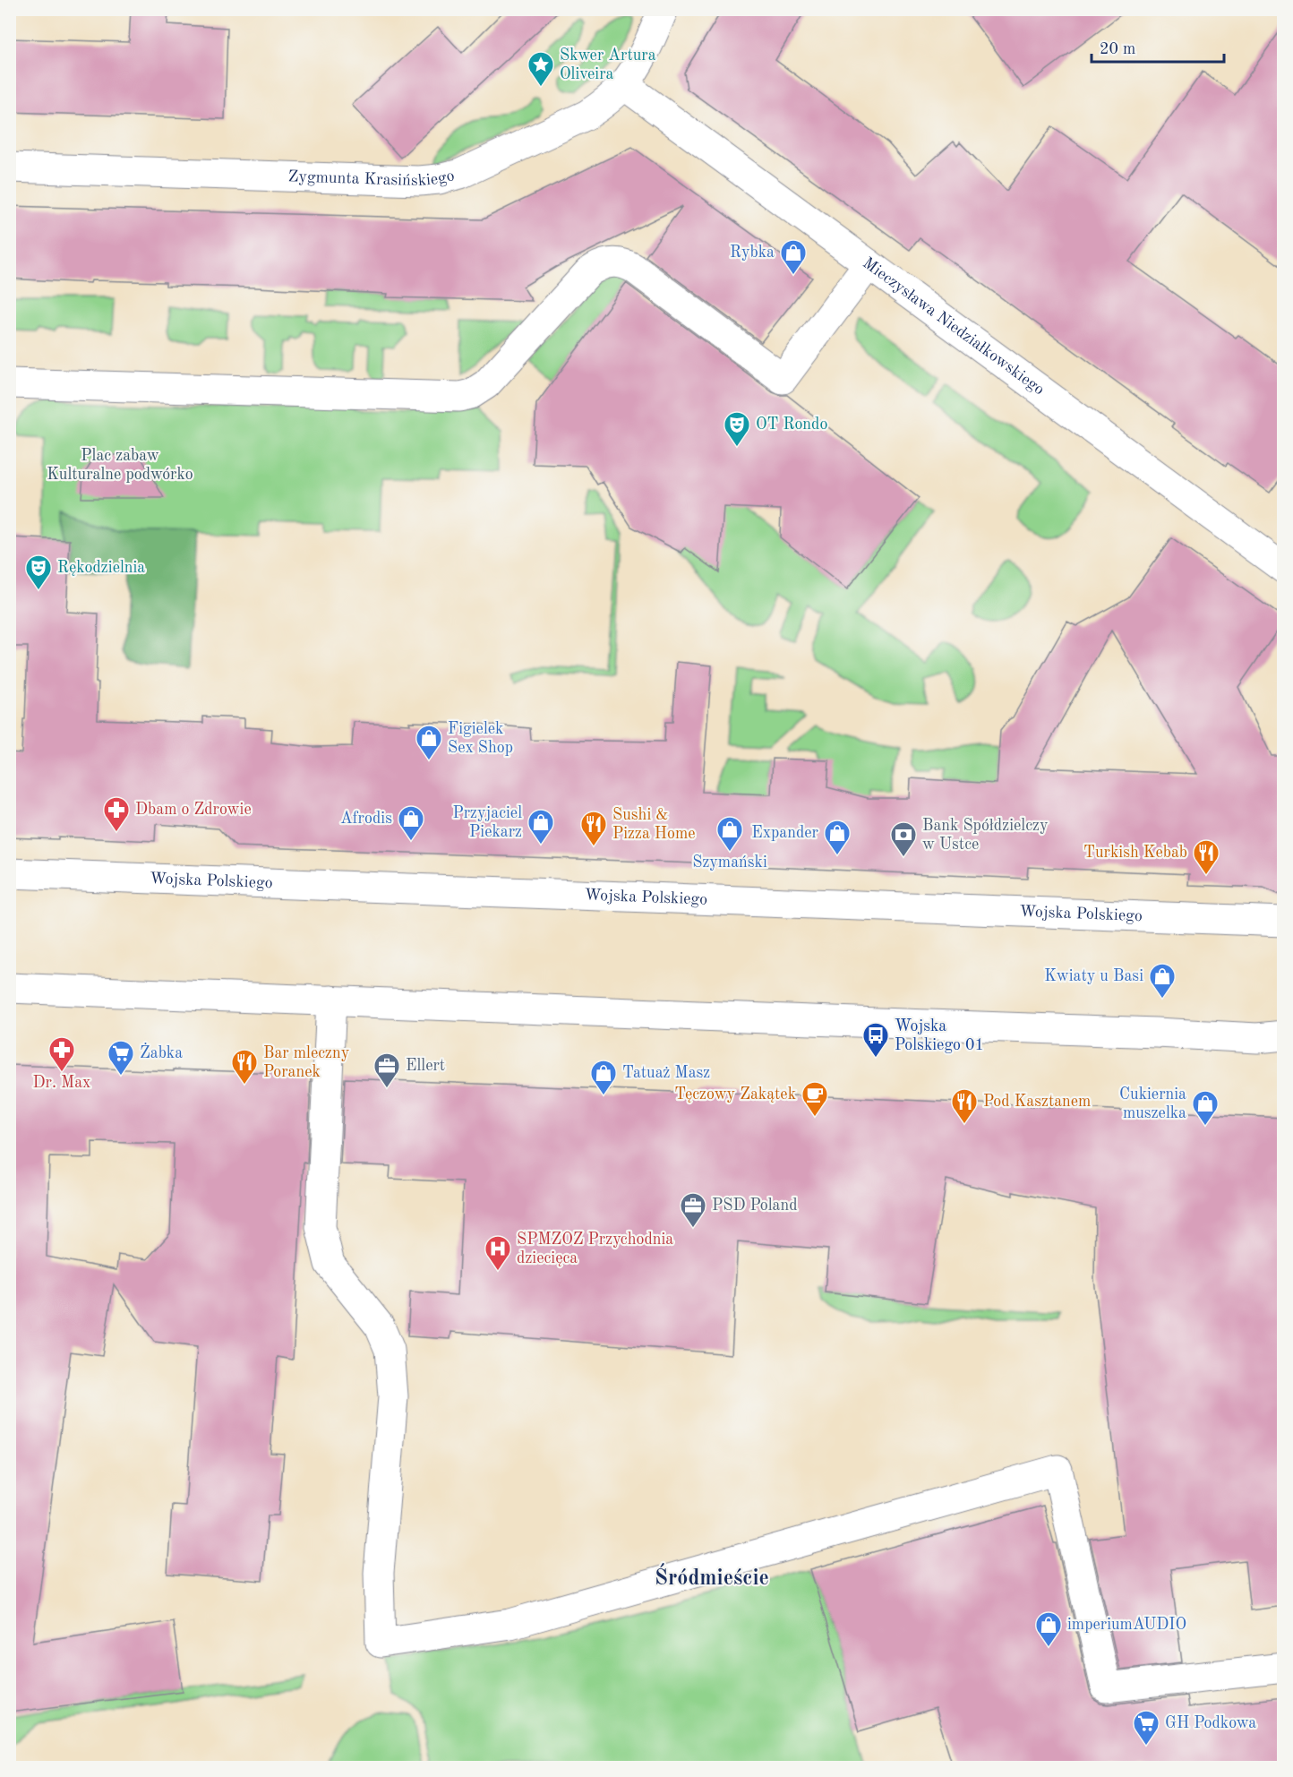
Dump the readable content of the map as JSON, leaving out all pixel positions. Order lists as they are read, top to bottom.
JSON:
{
  "streets": {
    "street": ["Zygmunta Krasińskiego", "Mieczysława Niedziałkowskiego", "Wojska Polskiego"]
  },
  "crossings": [
    ["Zygmunta Krasińskiego", "Mieczysława Niedziałkowskiego"]
  ],
  "districts": ["Śródmieście"],
  "parks": ["Plac zabaw Kulturalne podwórko"],
  "places": {
    "place": ["Skwer Artura Oliveira"],
    "shop": [
      "Rybka",
      "Figielek Sex Shop",
      "Afrodis",
      "Przyjaciel Piekarz",
      "Szymański",
      "Expander",
      "Kwiaty u Basi",
      "Tatuaż Masz",
      "Cukiernia muszelka",
      "imperiumAUDIO"
    ],
    "theatre": ["OT Rondo", "Rękodzielnia"],
    "pharmacy": ["Dbam o Zdrowie", "Dr. Max"],
    "restaurant": [
      "Sushi & Pizza Home",
      "Turkish Kebab",
      "Bar mleczny Poranek",
      "Pod Kasztanem"
    ],
    "bank": ["Bank Spółdzielczy w Ustce"],
    "bus stop": ["Wojska Polskiego 01"],
    "supermarket": ["Żabka", "GH Podkowa"],
    "office": ["Ellert", "PSD Poland"],
    "cafe": ["Tęczowy Zakątek"],
    "hospital": ["SPMZOZ Przychodnia dziecięca"]
  },
  "scale_bar": "20 m"
}
